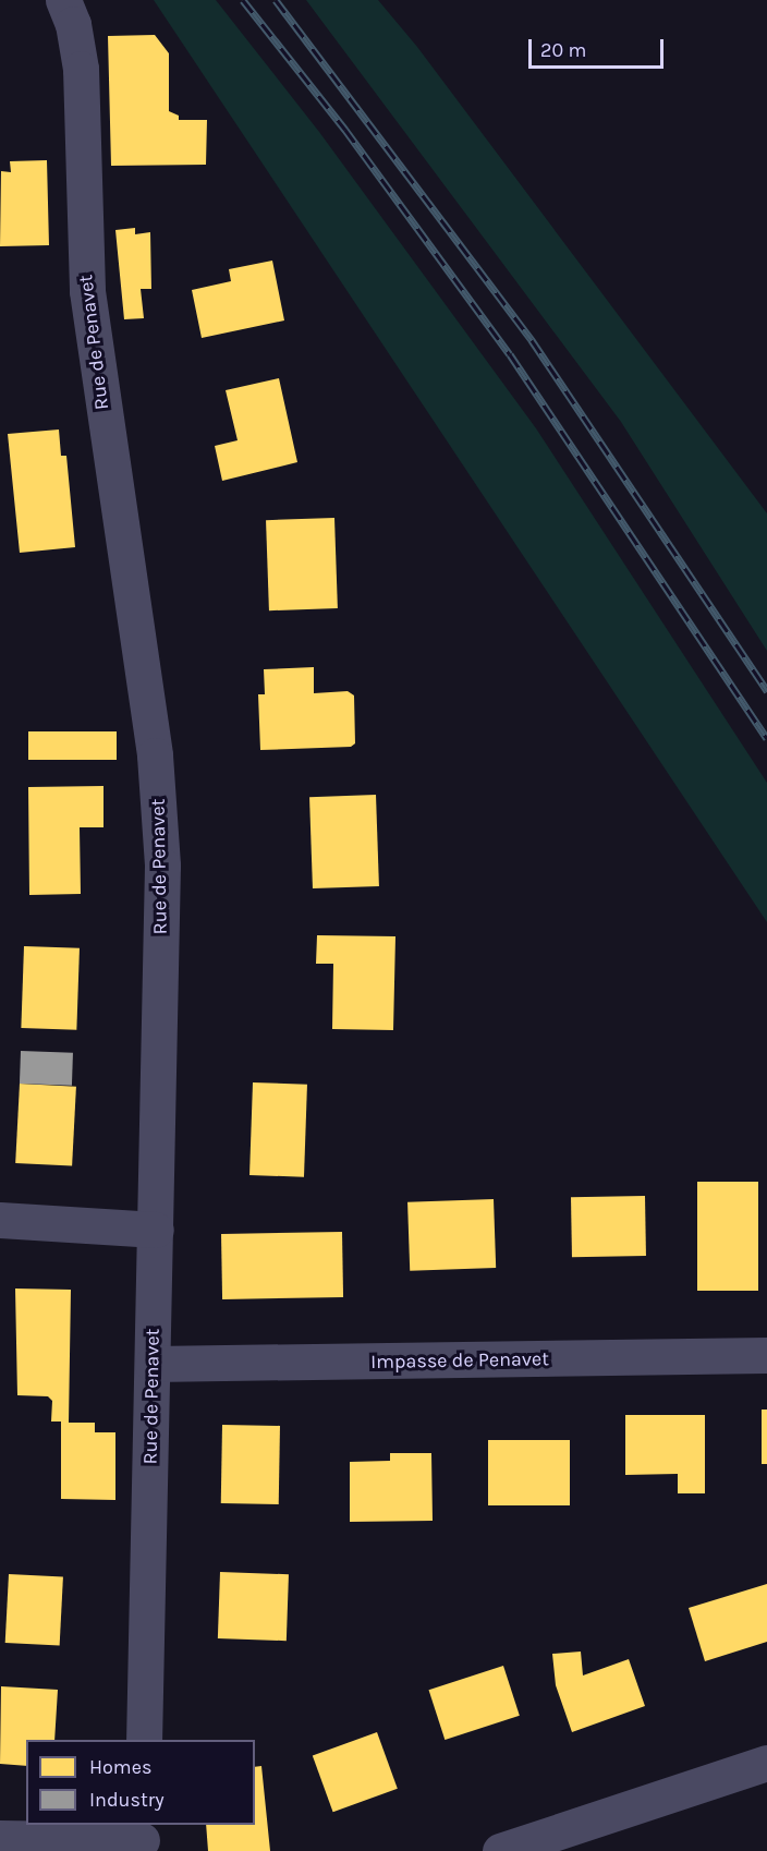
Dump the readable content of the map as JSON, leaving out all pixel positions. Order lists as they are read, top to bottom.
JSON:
{
  "streets": {
    "street": ["Rue de Penavet", "Impasse de Penavet"]
  },
  "crossings": [
    ["Rue de Penavet", "Impasse de Penavet"]
  ],
  "legend": ["Homes", "Industry"],
  "scale_bar": "20 m"
}
